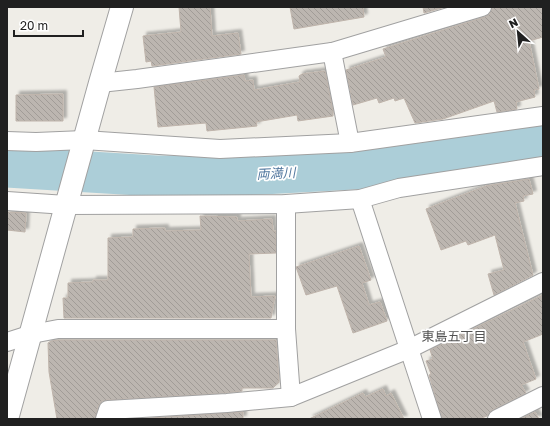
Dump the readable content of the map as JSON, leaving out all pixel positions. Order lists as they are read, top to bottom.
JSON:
{
  "districts": ["東島五丁目"],
  "water": ["両満川"],
  "scale_bar": "20 m",
  "north": "top left"
}
